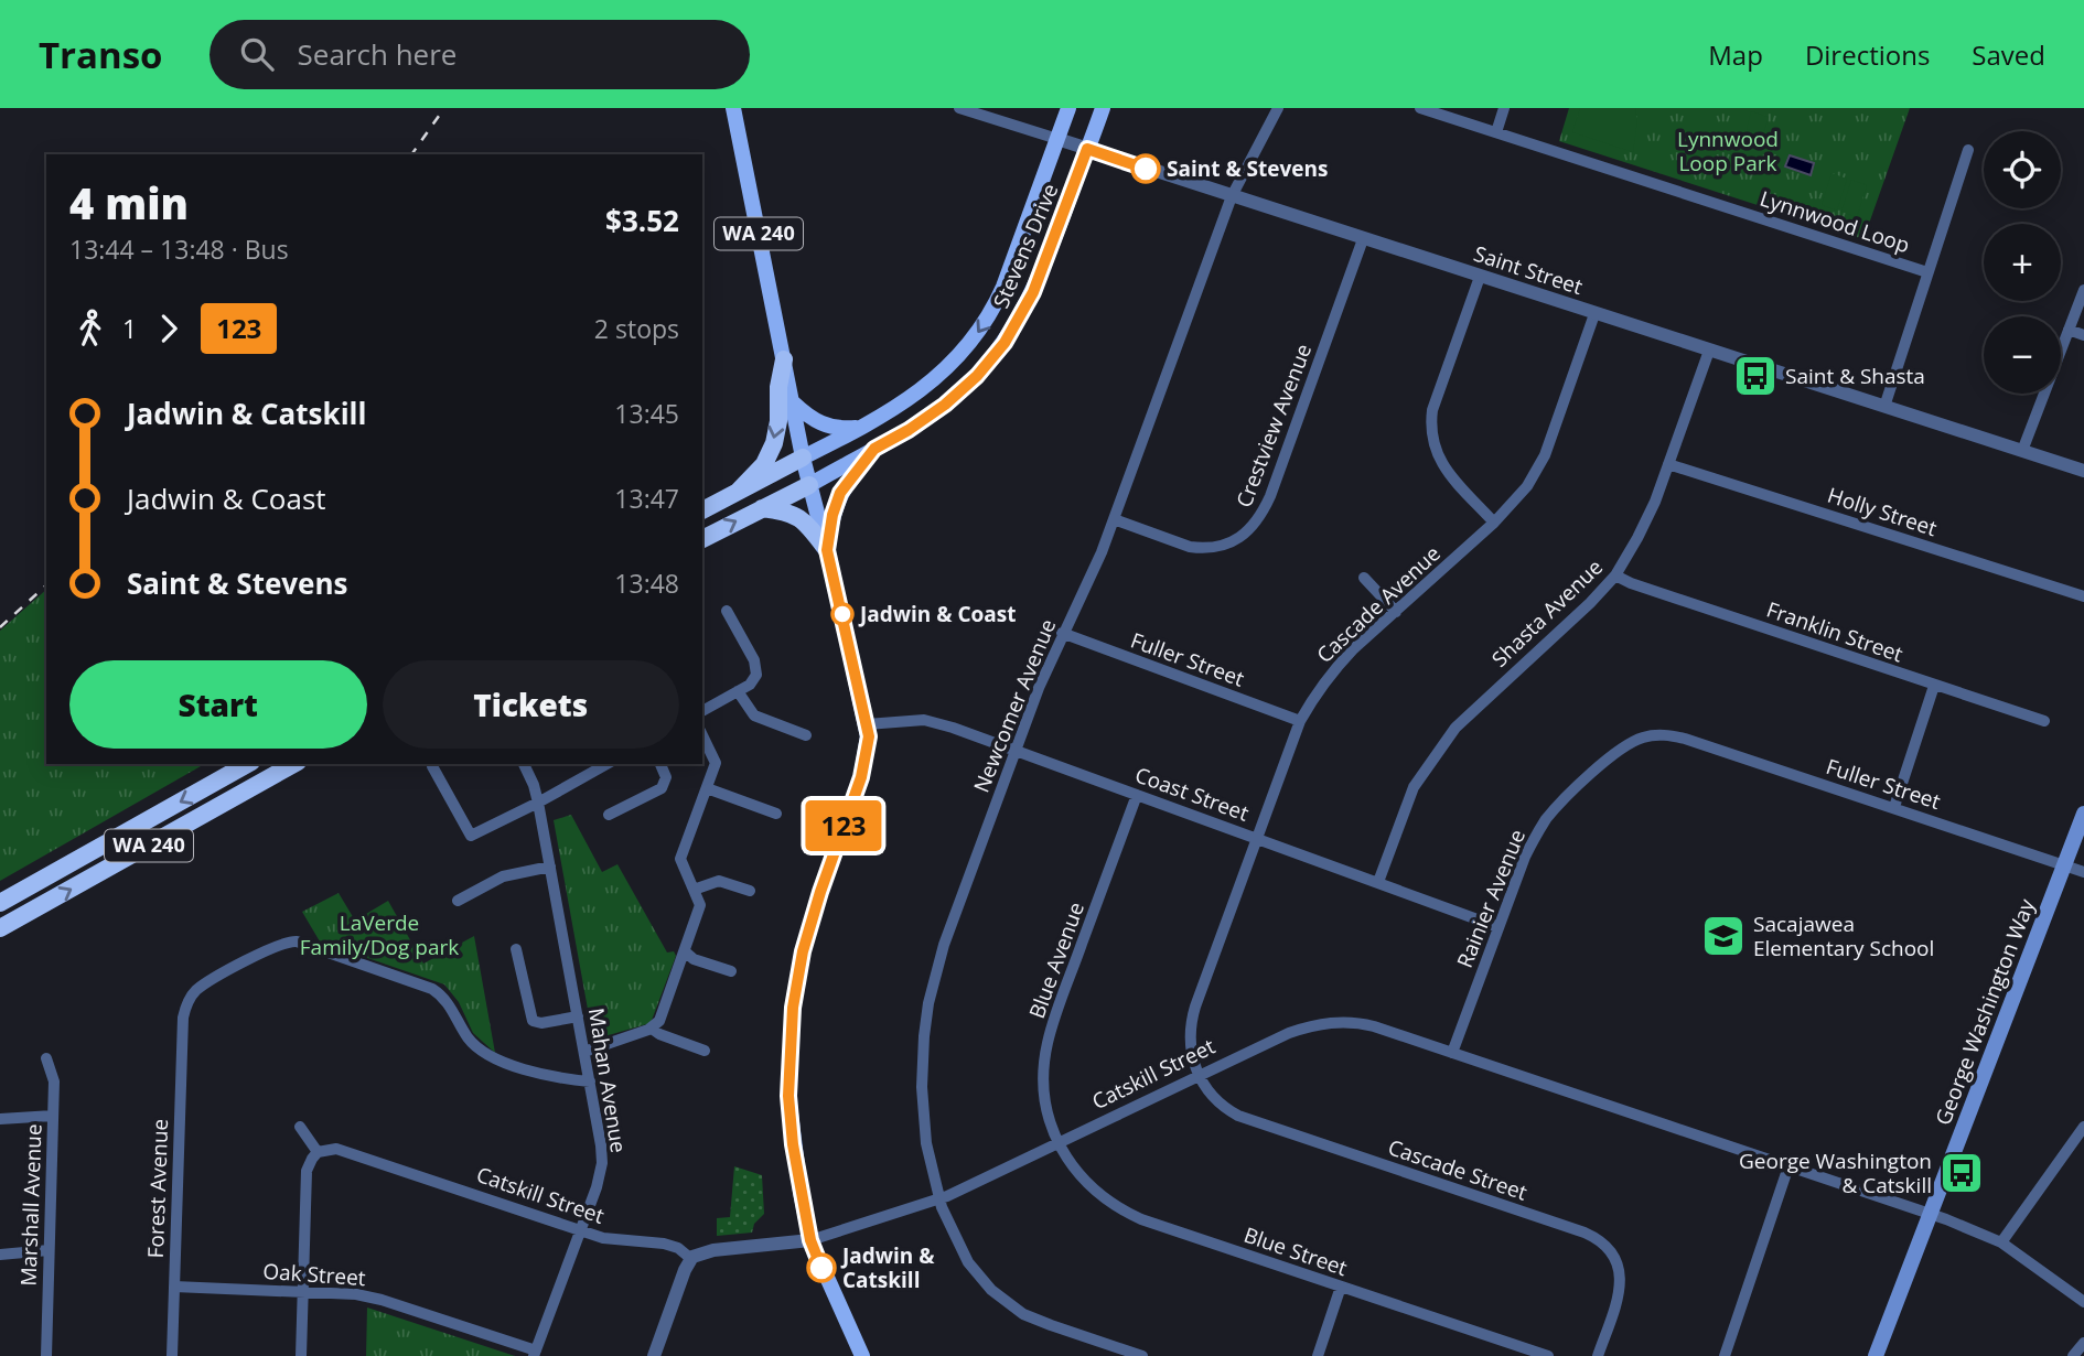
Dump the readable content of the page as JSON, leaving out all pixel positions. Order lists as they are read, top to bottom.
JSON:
{
  "streets": {
    "highway": ["WA 240"],
    "main road": ["Stevens Drive", "George Washington Way"],
    "street": [
      "Lynnwood Loop",
      "Saint Street",
      "Crestview Avenue",
      "Holly Street",
      "Cascade Avenue",
      "Shasta Avenue",
      "Franklin Street",
      "Fuller Street",
      "Newcomer Avenue",
      "Coast Street",
      "Rainier Avenue",
      "Blue Avenue",
      "Catskill Street",
      "Mahan Avenue",
      "Cascade Street",
      "Forest Avenue",
      "Marshall Avenue",
      "Blue Street",
      "Oak Street"
    ]
  },
  "crossings": [
    ["Lynnwood Loop", "Saint Street"],
    ["WA 240", "Stevens Drive"],
    ["Stevens Drive", "Saint Street"],
    ["Saint Street", "Crestview Avenue"],
    ["Saint Street", "Cascade Avenue"],
    ["Saint Street", "Shasta Avenue"],
    ["Saint Street", "Newcomer Avenue"],
    ["Crestview Avenue", "Newcomer Avenue"],
    ["Holly Street", "Shasta Avenue"],
    ["Cascade Avenue", "Fuller Street"],
    ["Cascade Avenue", "Coast Street"],
    ["Cascade Avenue", "Catskill Street"],
    ["Cascade Avenue", "Cascade Street"],
    ["Shasta Avenue", "Franklin Street"],
    ["Shasta Avenue", "Coast Street"],
    ["Fuller Street", "Newcomer Avenue"],
    ["Fuller Street", "Rainier Avenue"],
    ["Fuller Street", "George Washington Way"],
    ["Newcomer Avenue", "Coast Street"],
    ["Newcomer Avenue", "Catskill Street"],
    ["Coast Street", "Rainier Avenue"],
    ["Coast Street", "Blue Avenue"],
    ["Rainier Avenue", "Catskill Street"],
    ["Blue Avenue", "Catskill Street"],
    ["Blue Avenue", "Blue Street"],
    ["George Washington Way", "Catskill Street"],
    ["Catskill Street", "Mahan Avenue"],
    ["Catskill Street", "Cascade Street"],
    ["Catskill Street", "Blue Street"],
    ["Mahan Avenue", "Forest Avenue"],
    ["Mahan Avenue", "Oak Street"],
    ["Forest Avenue", "Oak Street"]
  ],
  "parks": ["Lynnwood Loop Park", "LaVerde Family/Dog park"],
  "places": {
    "other": ["Saint & Stevens", "Jadwin & Coast", "Jadwin & Catskill"],
    "bus stop": ["Saint & Shasta", "George Washington & Catskill"],
    "school or university": ["Sacajawea Elementary School"]
  },
  "lines": ["bus line 123"],
  "page": {
    "header": "Transo",
    "search": "Search here",
    "nav": ["Map", "Directions", "Saved"],
    "on_map": "123",
    "map_buttons": ["+", "−"],
    "heading": ["4 min", "13:44 – 13:48 · Bus", "$3.52"],
    "legs": ["1", "123", "2 stops"],
    "list": [
      {
        "name": "Jadwin & Catskill",
        "value": "13:45"
      },
      {
        "name": "Jadwin & Coast",
        "value": "13:47"
      },
      {
        "name": "Saint & Stevens",
        "value": "13:48"
      }
    ],
    "buttons": ["Start", "Tickets"]
  }
}
